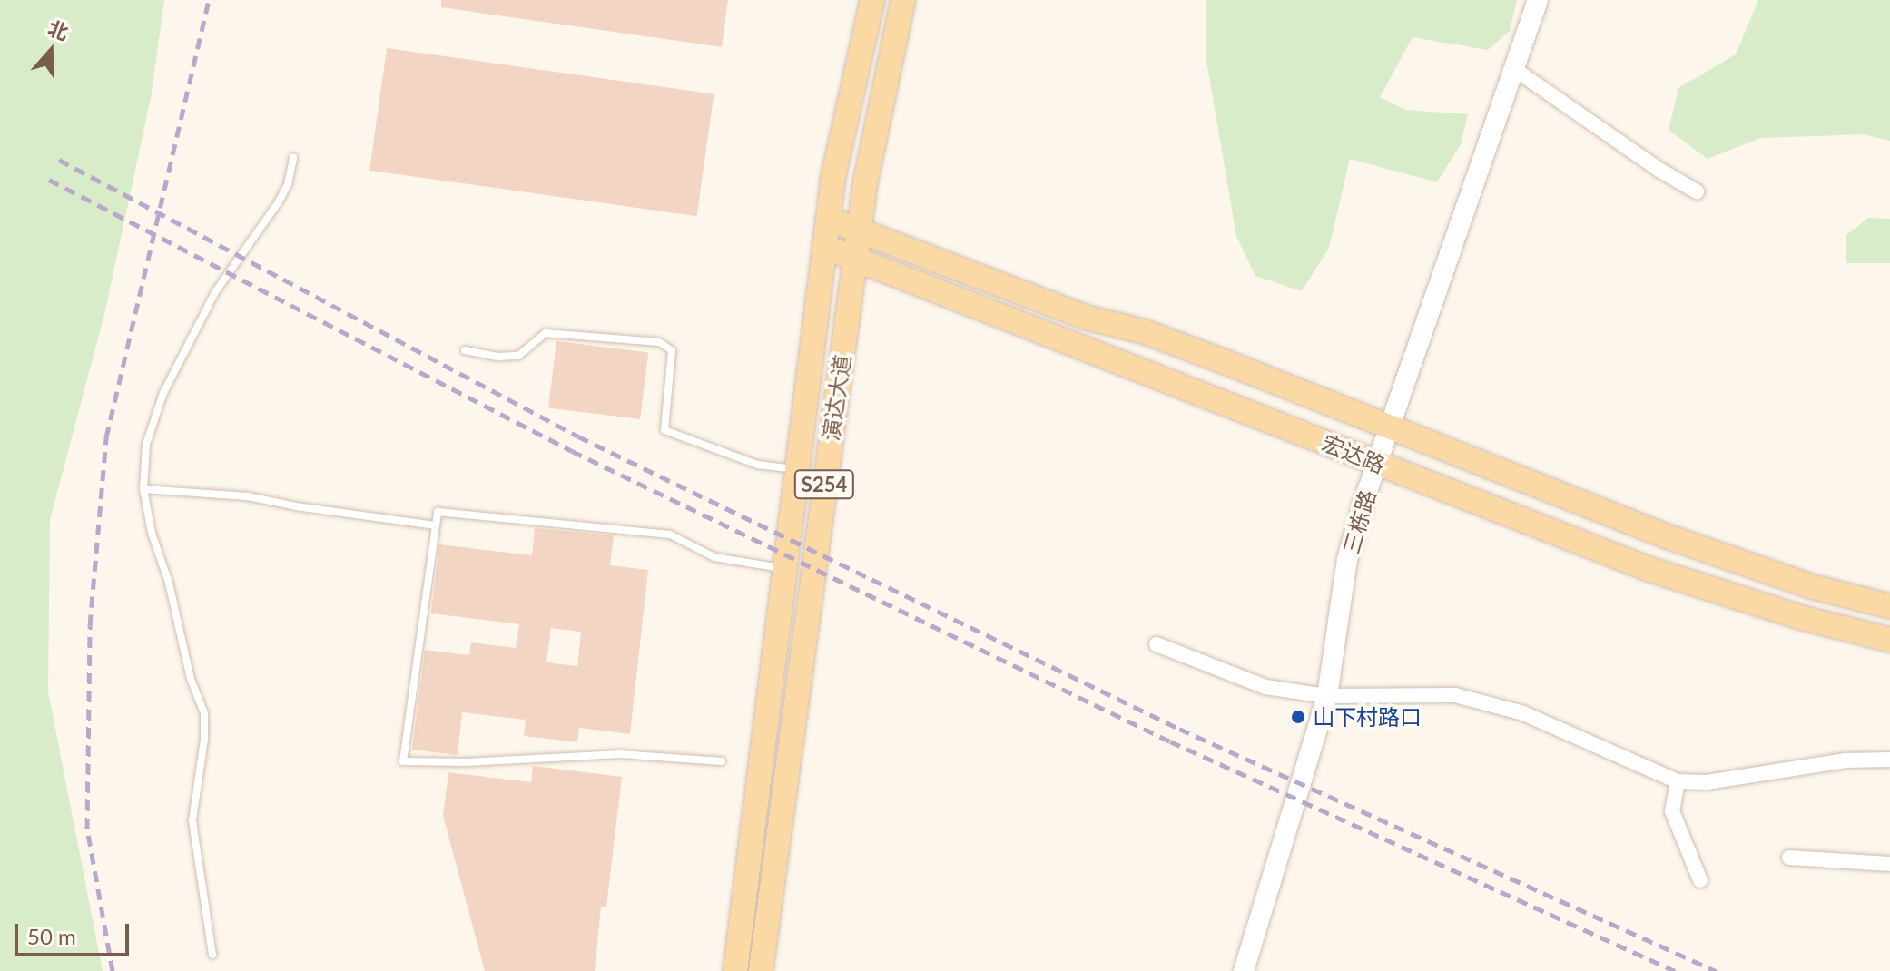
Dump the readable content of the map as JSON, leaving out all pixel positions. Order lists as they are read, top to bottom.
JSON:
{
  "streets": {
    "main road": [
      "演达大道",
      "宏达路",
      "S254",
      "三栋路"
    ]
  },
  "crossings": [
    ["演达大道", "宏达路"],
    ["宏达路", "三栋路"]
  ],
  "places": ["山下村路口"],
  "scale_bar": "50 m",
  "north": "top"
}
